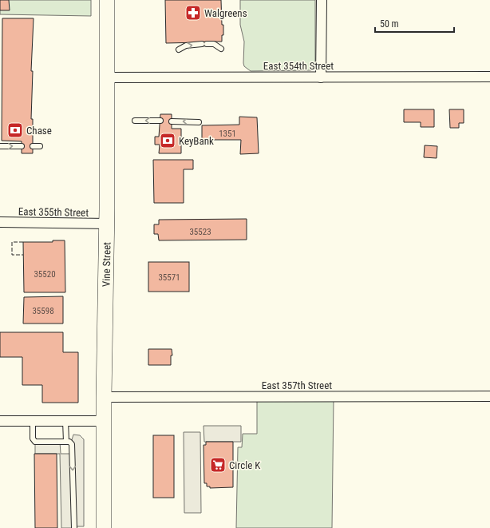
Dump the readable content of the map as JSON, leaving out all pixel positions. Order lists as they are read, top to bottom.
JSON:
{
  "streets": {
    "main road": ["Vine Street"],
    "street": ["East 354th Street", "East 355th Street", "East 357th Street"]
  },
  "crossings": [
    ["East 354th Street", "Vine Street"],
    ["East 355th Street", "Vine Street"],
    ["Vine Street", "East 357th Street"]
  ],
  "places": {
    "pharmacy": ["Walgreens"],
    "bank": ["Chase", "KeyBank"],
    "supermarket": ["Circle K"]
  },
  "house_numbers": [
    "1351",
    "35523",
    "35520",
    "35571",
    "35598"
  ],
  "scale_bar": "50 m"
}
